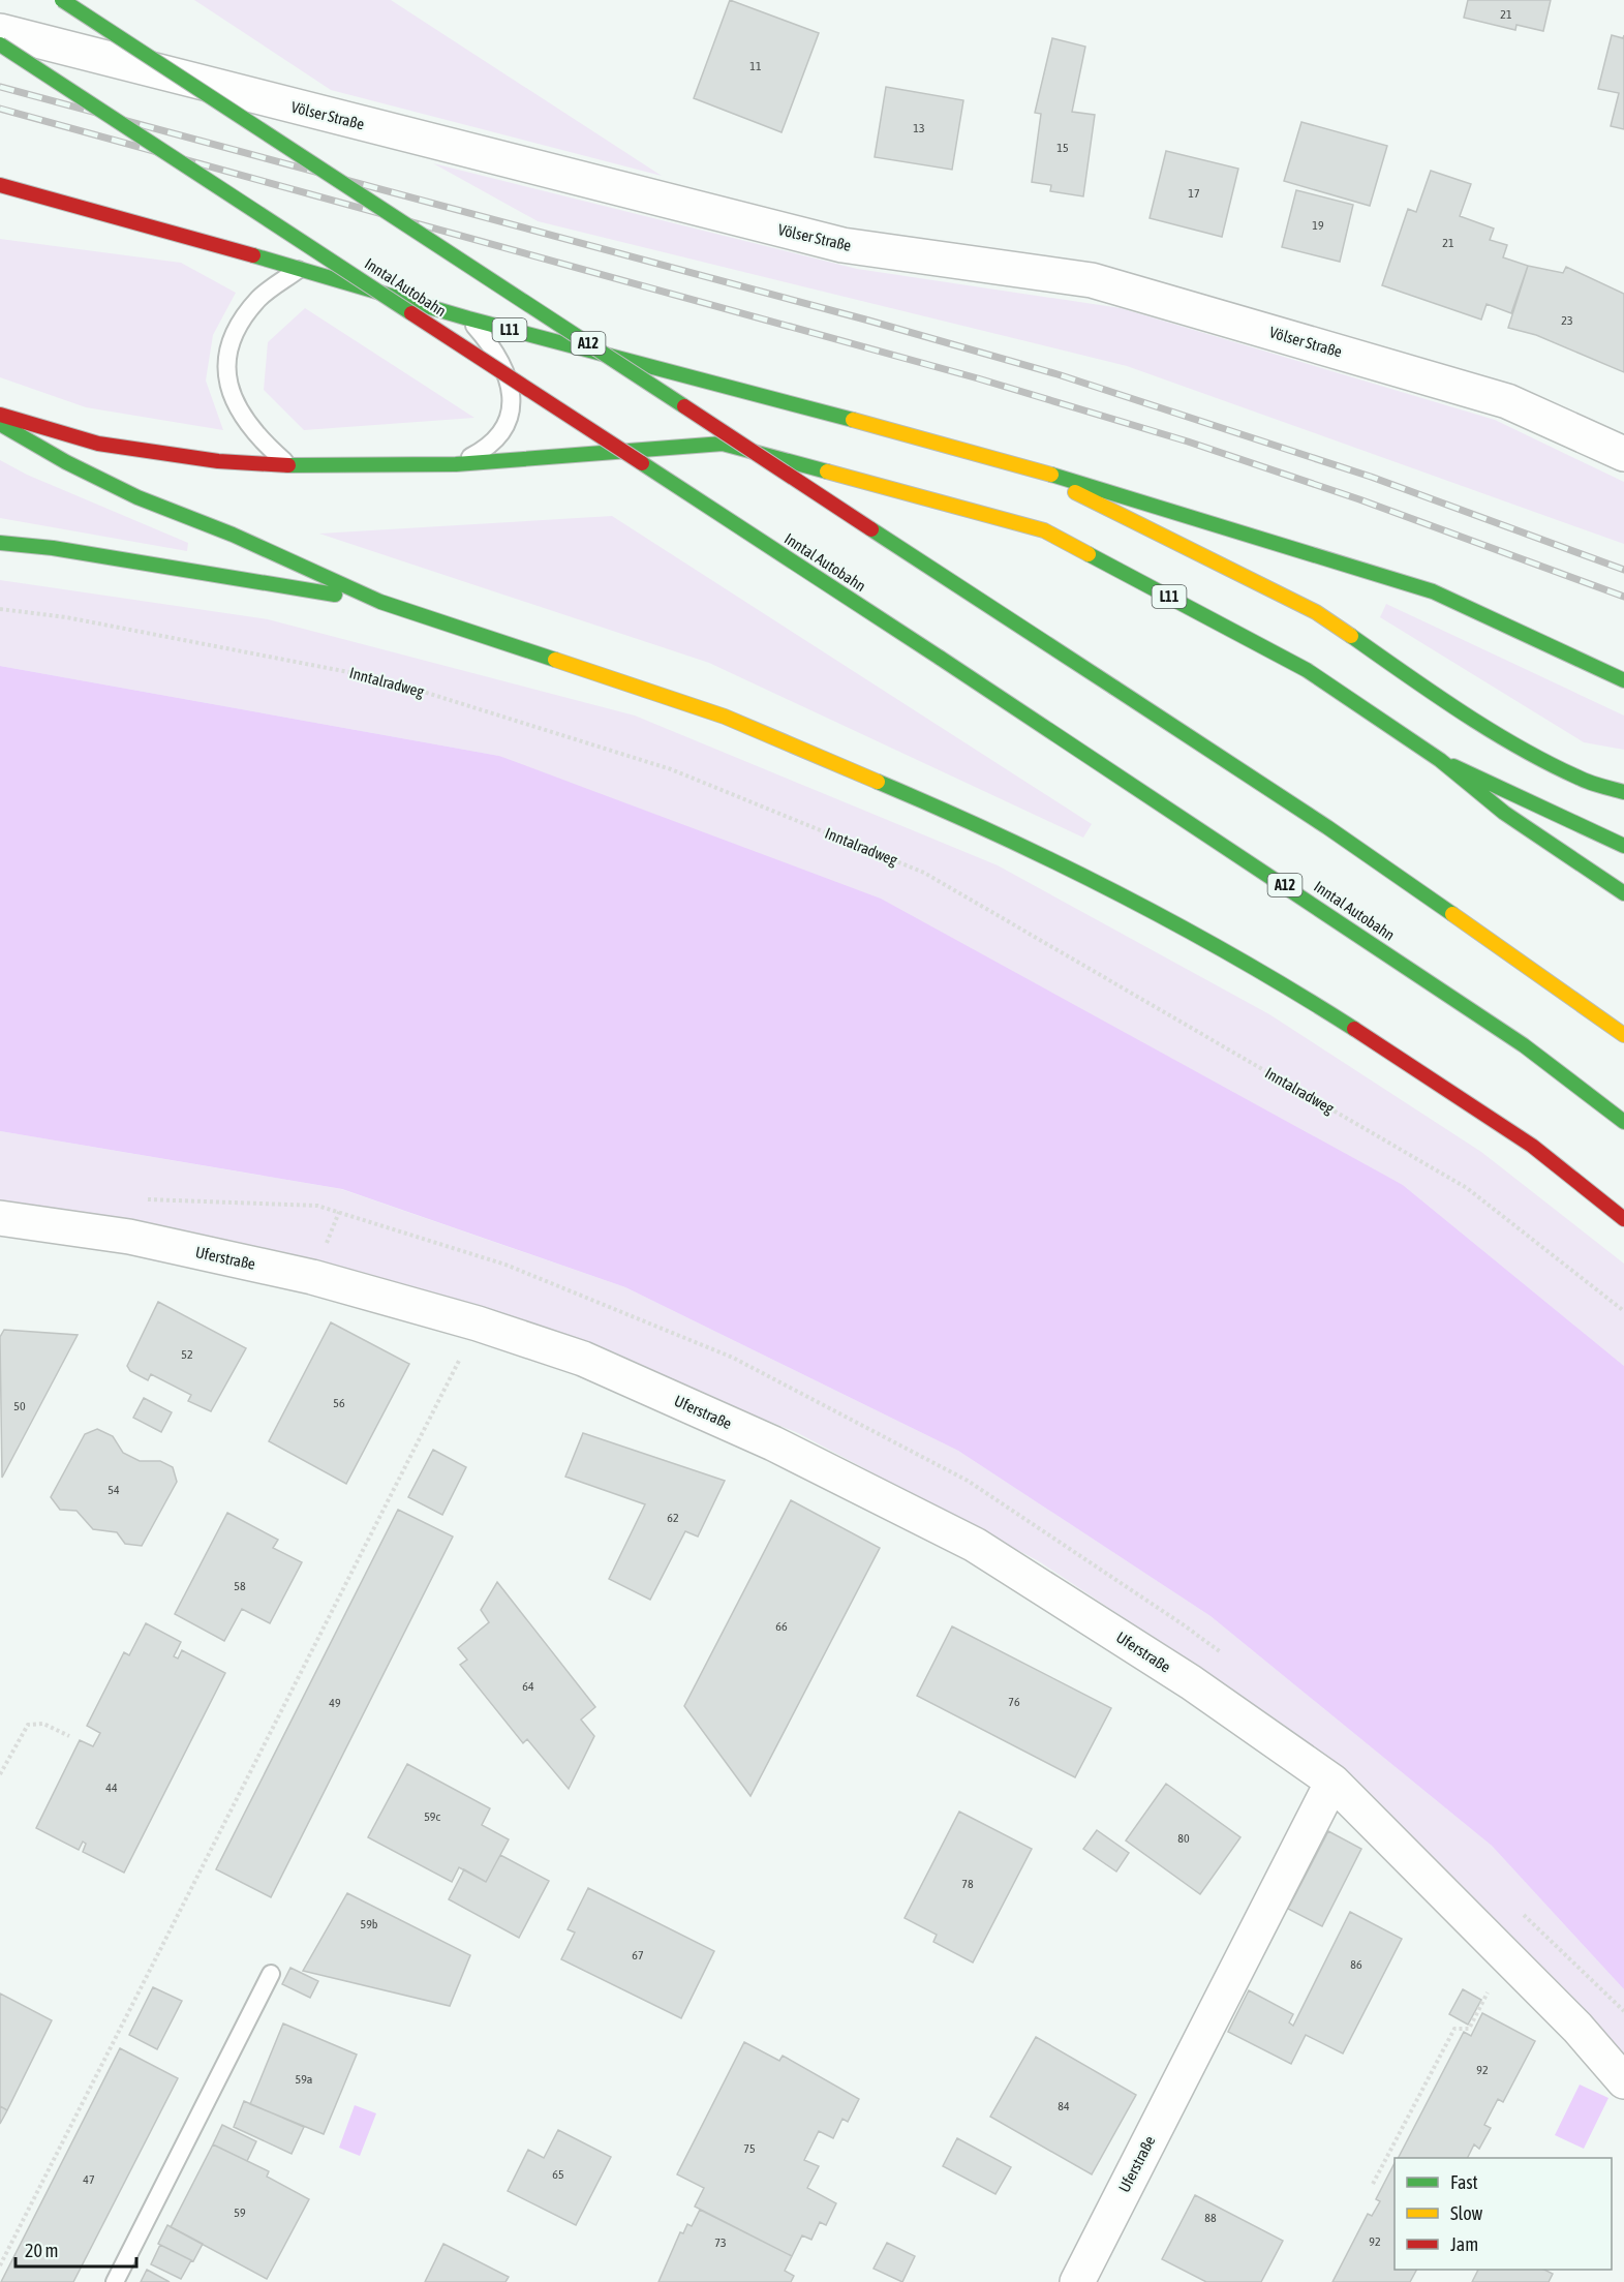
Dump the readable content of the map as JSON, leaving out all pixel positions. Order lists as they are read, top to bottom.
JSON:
{
  "streets": {
    "main road": ["Inntal Autobahn", "L11", "A12"],
    "street": ["Völser Straße", "Uferstraße"],
    "path": ["Inntalradweg"]
  },
  "house_numbers": [
    "21",
    "11",
    "13",
    "15",
    "17",
    "19",
    "21",
    "23",
    "52",
    "56",
    "50",
    "54",
    "62",
    "58",
    "66",
    "64",
    "76",
    "49",
    "44",
    "59c",
    "80",
    "78",
    "59b",
    "67",
    "86",
    "92",
    "59a",
    "84",
    "75",
    "65",
    "47",
    "59",
    "88",
    "92",
    "73"
  ],
  "legend": ["Fast", "Slow", "Jam"],
  "scale_bar": "20 m"
}
